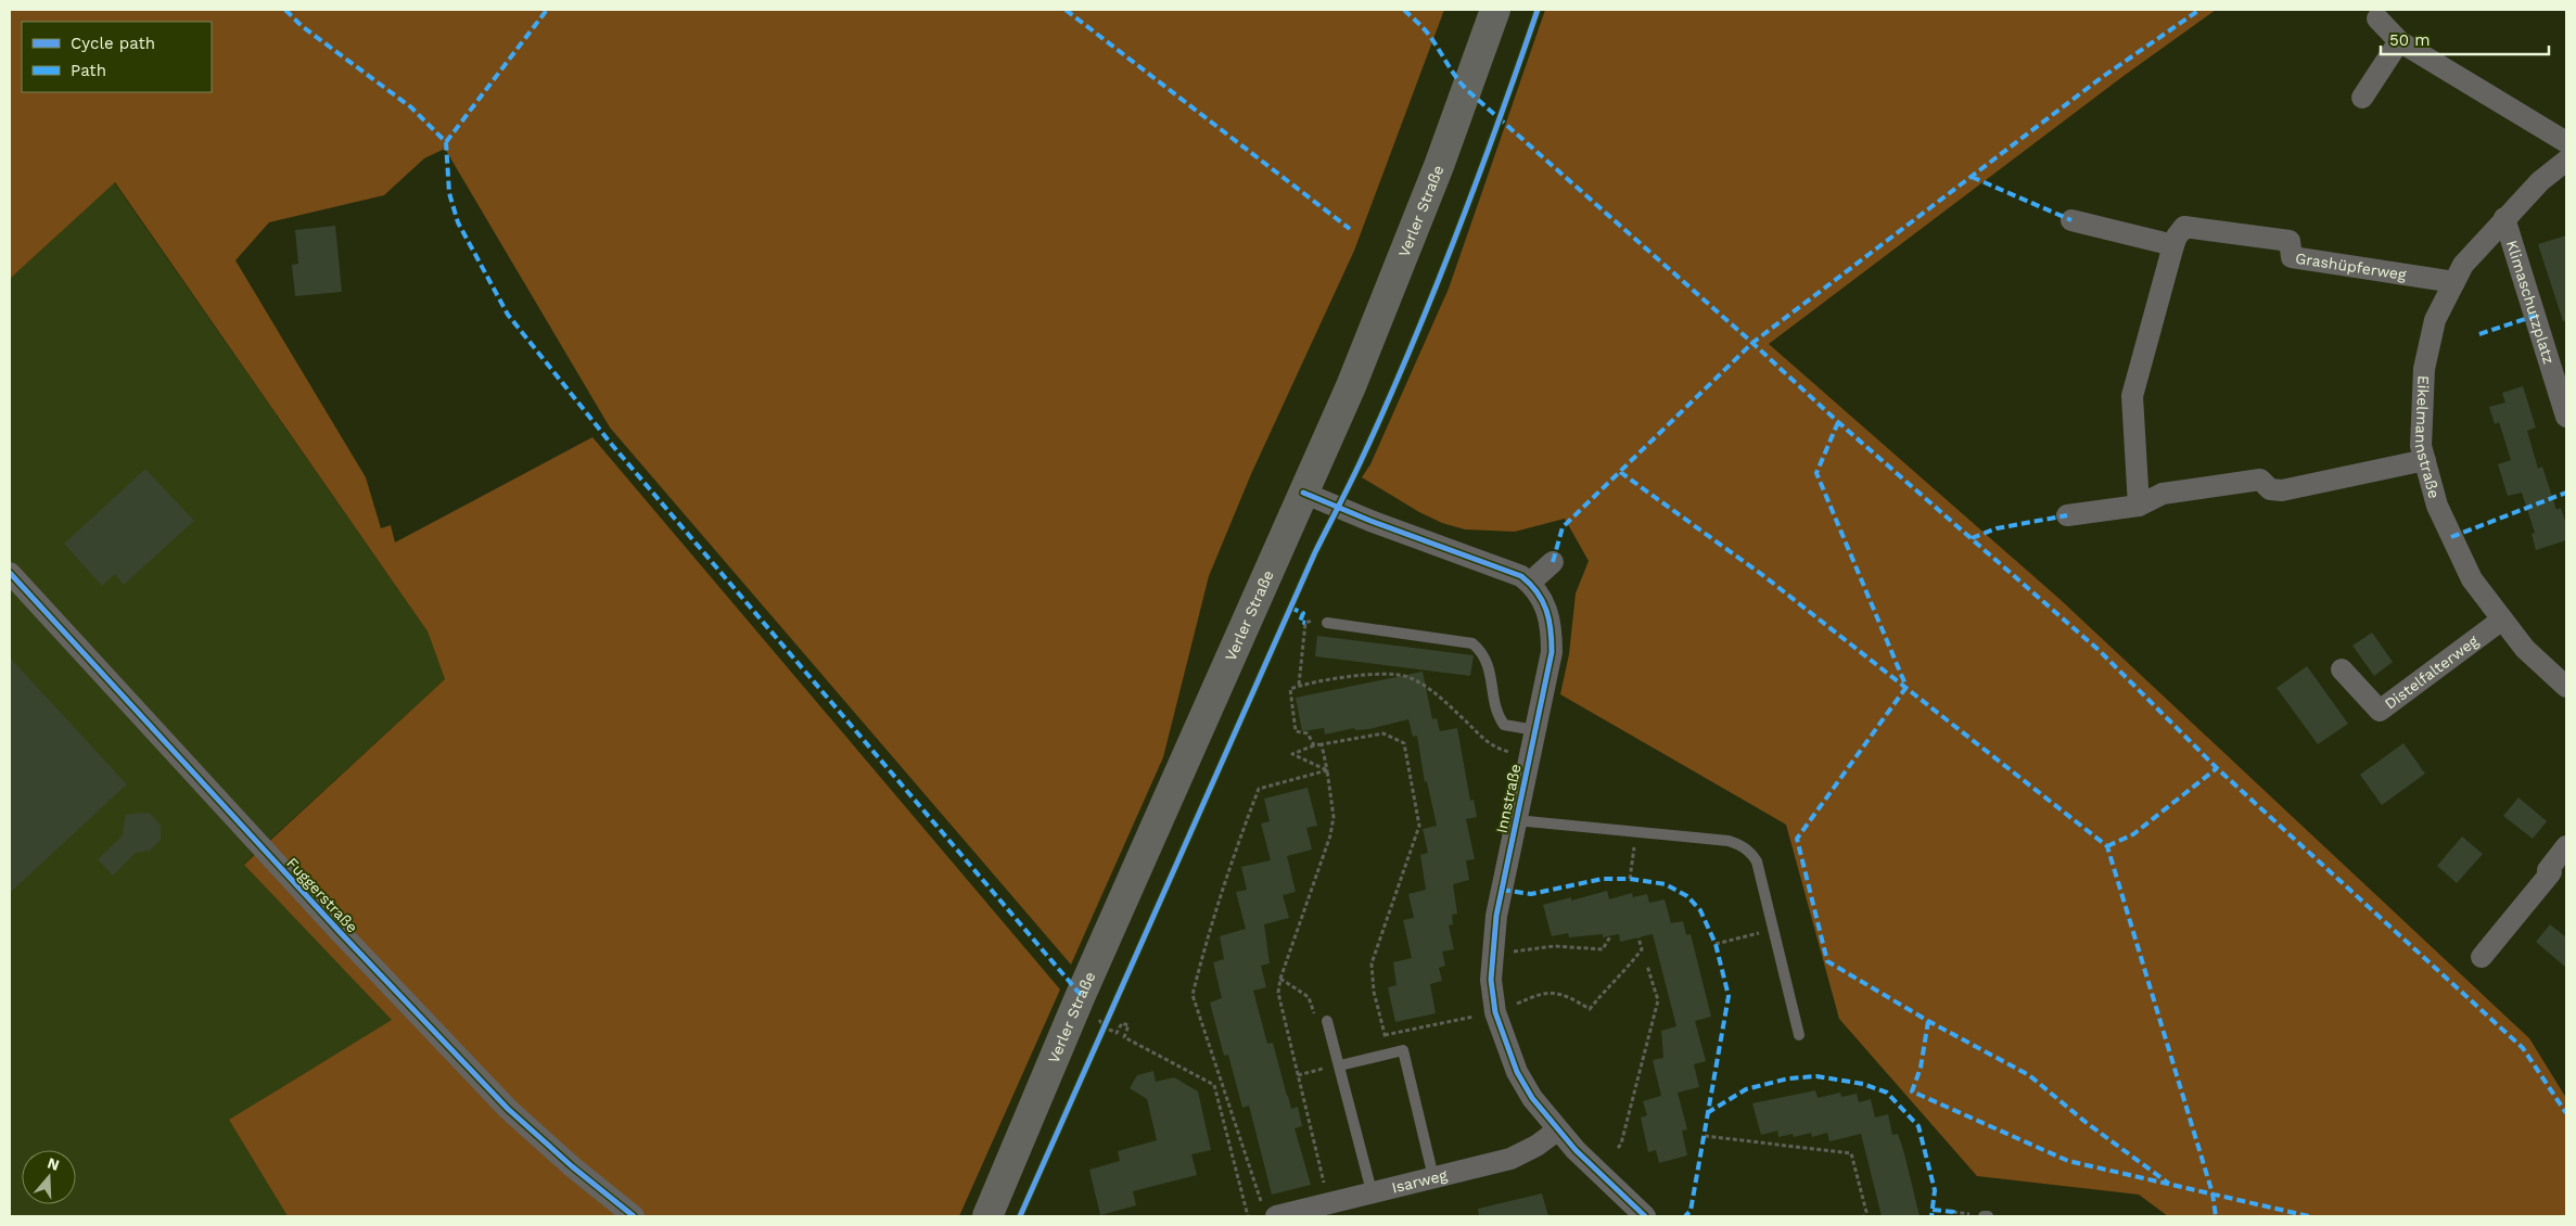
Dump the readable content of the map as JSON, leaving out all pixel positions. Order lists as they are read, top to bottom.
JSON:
{
  "streets": {
    "main road": ["Verler Straße"],
    "street": [
      "Grashüpferweg",
      "Klimaschutzplatz",
      "Eikelmannstraße",
      "Distelfalterweg",
      "Innstraße",
      "Fuggerstraße",
      "Isarweg"
    ]
  },
  "crossings": [
    ["Verler Straße", "Innstraße"],
    ["Grashüpferweg", "Eikelmannstraße"],
    ["Klimaschutzplatz", "Eikelmannstraße"],
    ["Eikelmannstraße", "Distelfalterweg"],
    ["Innstraße", "Isarweg"]
  ],
  "legend": ["Cycle path", "Path"],
  "scale_bar": "50 m",
  "north": "top"
}
